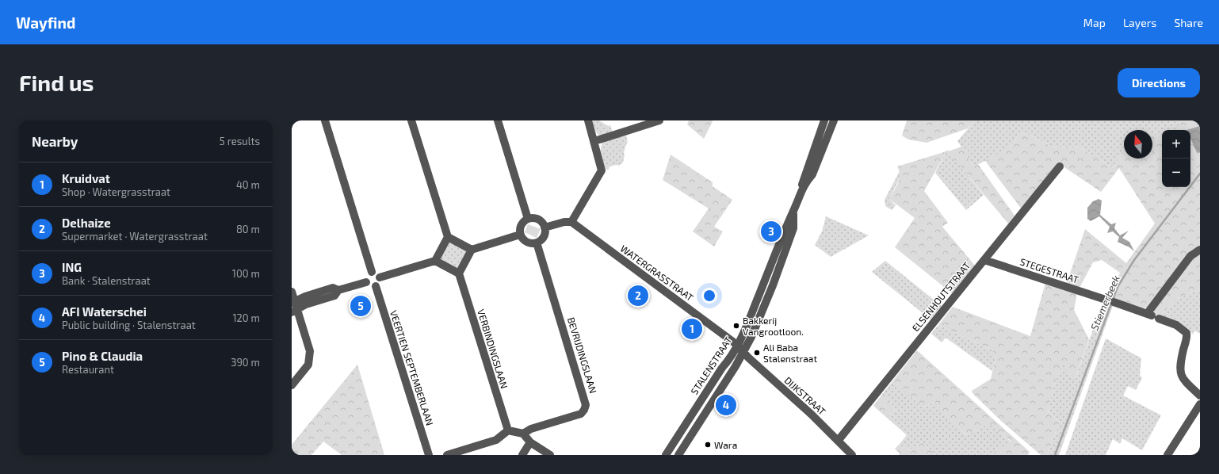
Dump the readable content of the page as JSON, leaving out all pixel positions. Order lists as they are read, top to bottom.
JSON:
{
  "streets": {
    "street": [
      "STEGESTRAAT",
      "WATERGRASSTRAAT",
      "ELSENHOUTSTRAAT",
      "VERBINDINGSLAAN",
      "BEVRIJDINGSLAAN",
      "STALENSTRAAT",
      "VEERTIEN SEPTEMBERLAAN",
      "DIJKSTRAAT"
    ]
  },
  "crossings": [
    ["STEGESTRAAT", "ELSENHOUTSTRAAT"],
    ["WATERGRASSTRAAT", "STALENSTRAAT"],
    ["WATERGRASSTRAAT", "DIJKSTRAAT"],
    ["ELSENHOUTSTRAAT", "DIJKSTRAAT"],
    ["STALENSTRAAT", "DIJKSTRAAT"]
  ],
  "water": ["Stiemerbeek"],
  "places": ["Bakkerij Vangrootloon.", "Ali Baba Stalenstraat", "Wara"],
  "north": "top",
  "page": {
    "header": "Wayfind",
    "nav": ["Map", "Layers", "Share"],
    "buttons": "Directions",
    "title": "Find us",
    "heading": ["Nearby", "5 results"],
    "map_buttons": ["+", "−"],
    "list": [
      {
        "mark": "1",
        "name": "Kruidvat",
        "note": "Shop · Watergrasstraat",
        "value": "40 m"
      },
      {
        "mark": "2",
        "name": "Delhaize",
        "note": "Supermarket · Watergrasstraat",
        "value": "80 m"
      },
      {
        "mark": "3",
        "name": "ING",
        "note": "Bank · Stalenstraat",
        "value": "100 m"
      },
      {
        "mark": "4",
        "name": "AFI Waterschei",
        "note": "Public building · Stalenstraat",
        "value": "120 m"
      },
      {
        "mark": "5",
        "name": "Pino & Claudia",
        "note": "Restaurant",
        "value": "390 m"
      }
    ],
    "pins": [
      "3",
      "2",
      "5",
      "1",
      "4"
    ]
  }
}
